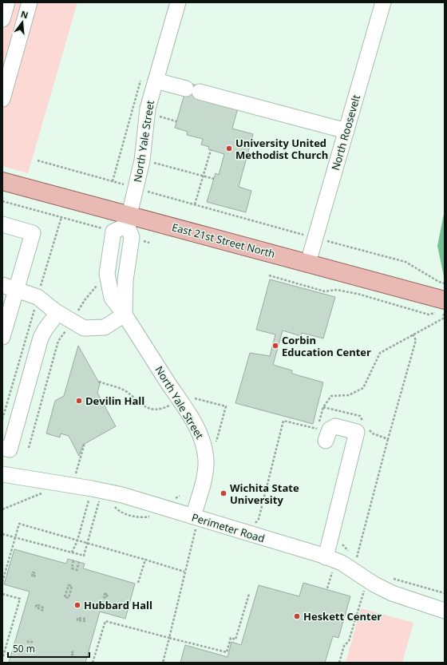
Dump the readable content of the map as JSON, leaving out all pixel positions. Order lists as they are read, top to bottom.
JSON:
{
  "streets": {
    "main road": ["East 21st Street North"],
    "street": ["North Roosevelt", "North Yale Street", "Perimeter Road"]
  },
  "crossings": [
    ["North Roosevelt", "East 21st Street North"],
    ["North Yale Street", "East 21st Street North"],
    ["North Yale Street", "Perimeter Road"]
  ],
  "places": [
    "University United Methodist Church",
    "Corbin Education Center",
    "Devilin Hall",
    "Wichita State University",
    "Hubbard Hall",
    "Heskett Center"
  ],
  "scale_bar": "50 m",
  "north": "top"
}
